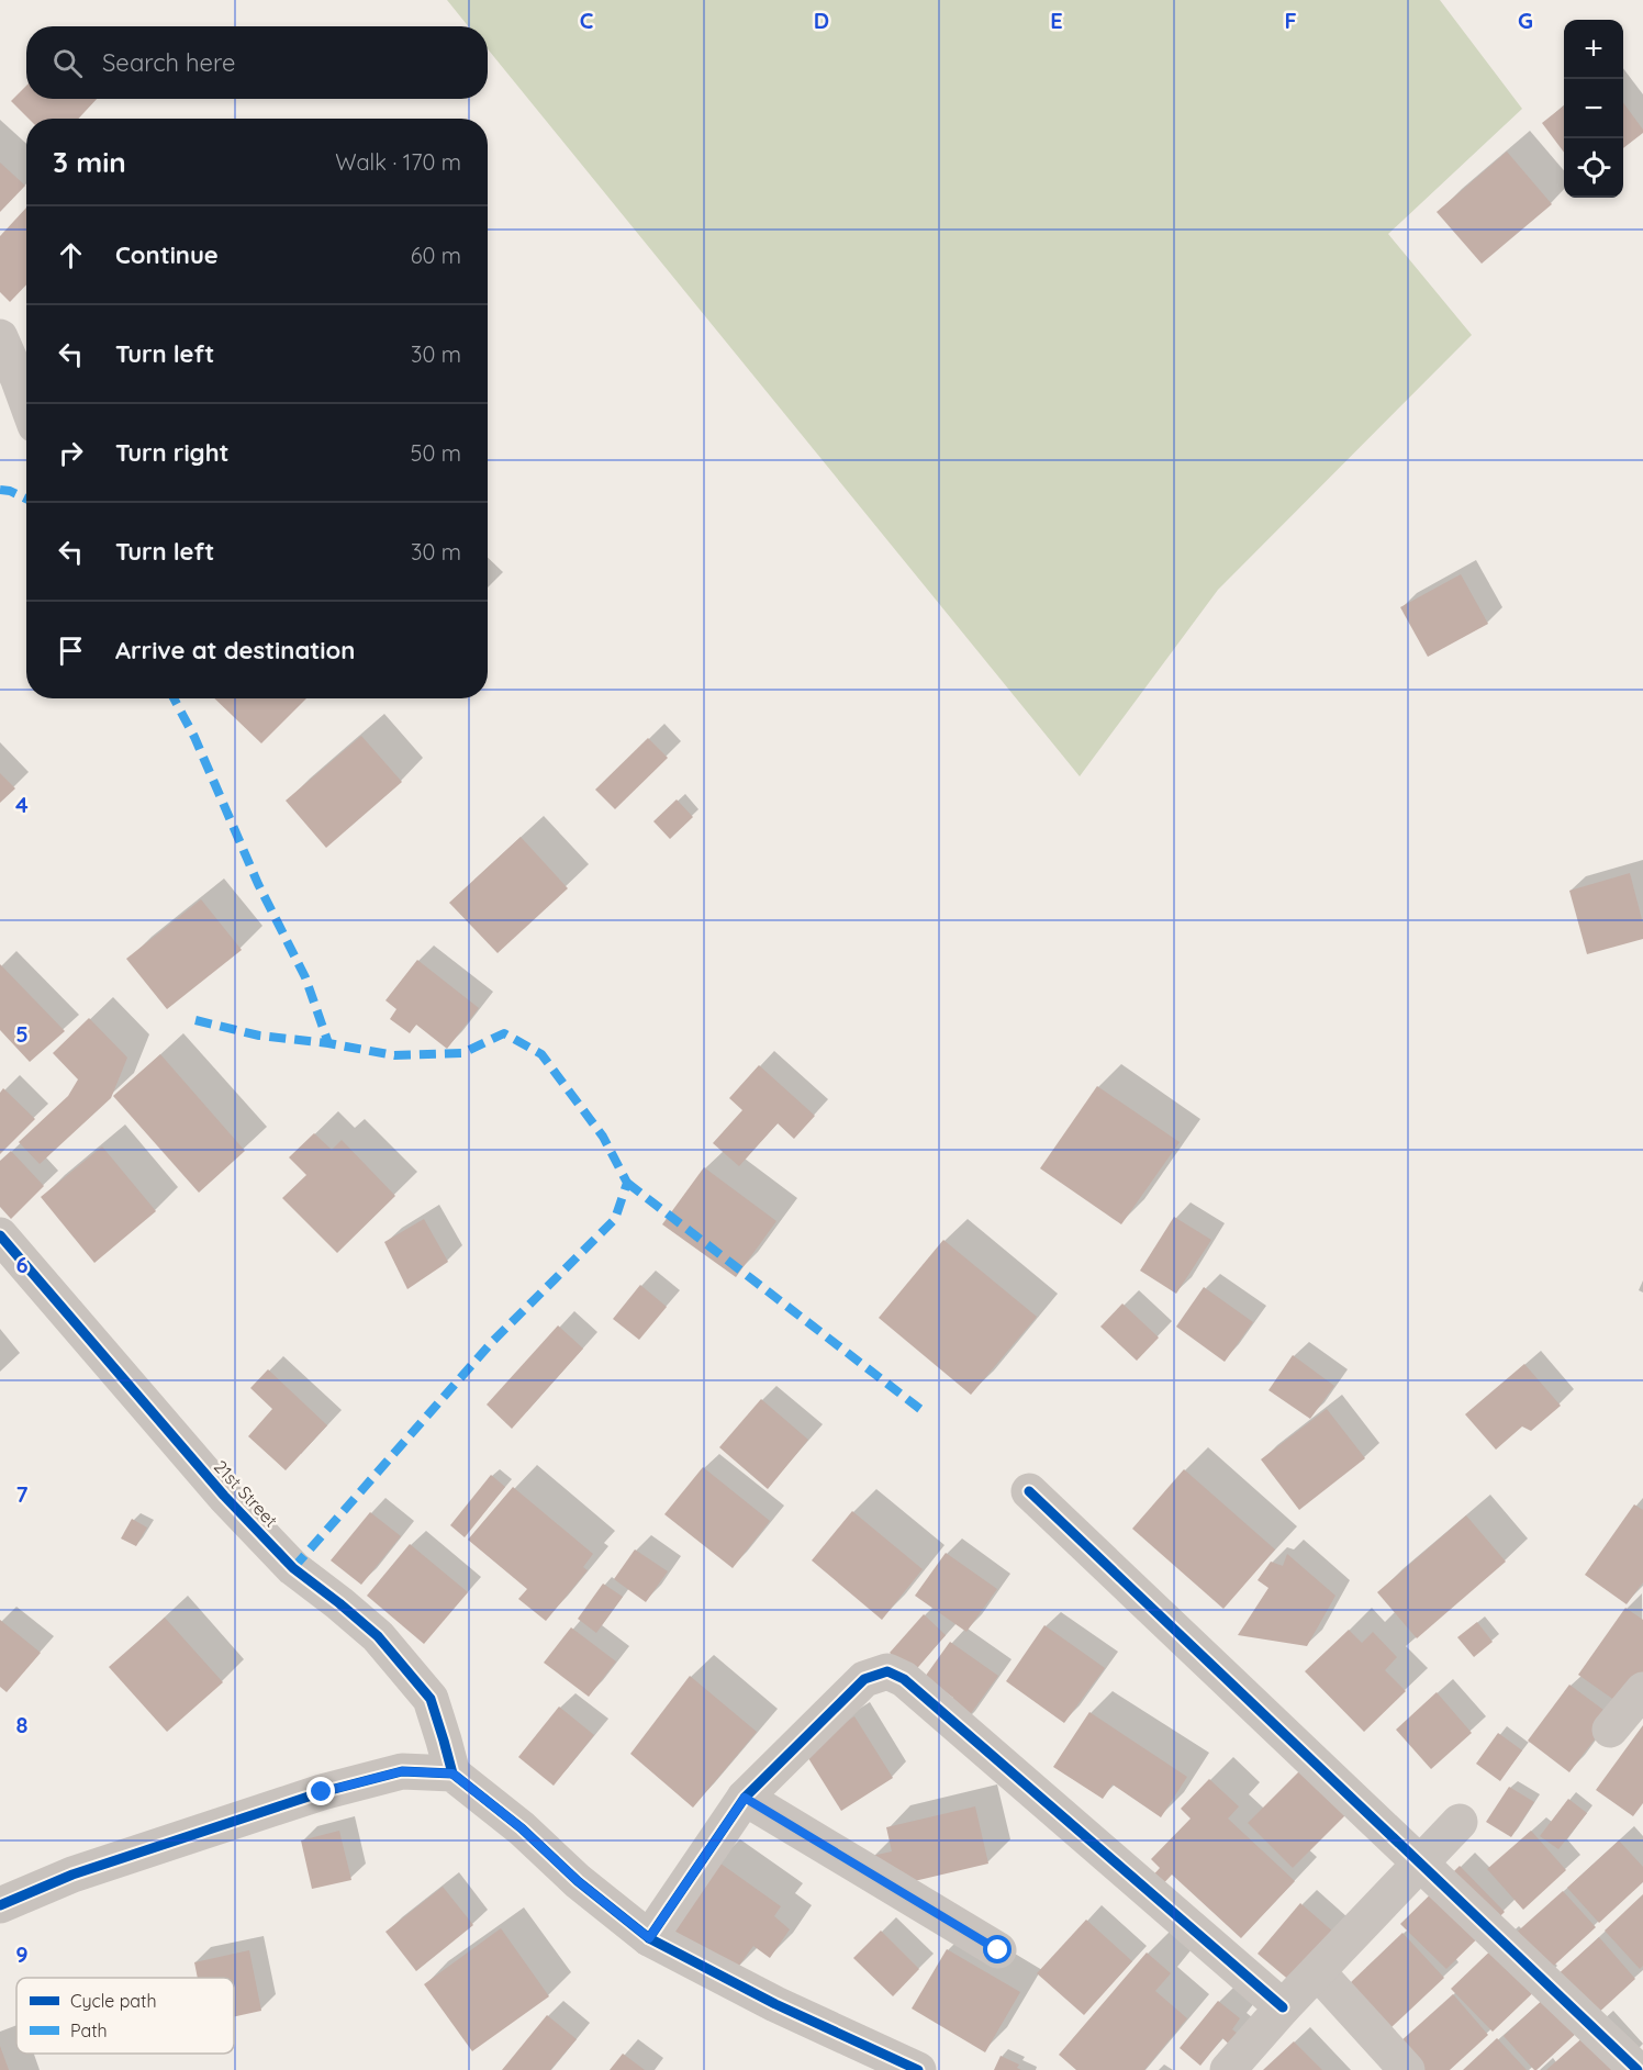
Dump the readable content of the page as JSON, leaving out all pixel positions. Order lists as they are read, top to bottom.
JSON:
{
  "streets": {
    "street": ["21st Street"]
  },
  "legend": ["Cycle path", "Path"],
  "page": {
    "map_buttons": ["+", "−"],
    "search": "Search here",
    "heading": ["3 min", "Walk · 170 m"],
    "list": [
      ["Continue", "60 m"],
      ["Turn left", "30 m"],
      ["Turn right", "50 m"],
      ["Turn left", "30 m"],
      "Arrive at destination"
    ]
  },
  "grid": {
    "columns": [
      "C",
      "D",
      "E",
      "F",
      "G"
    ],
    "rows": [
      "4",
      "5",
      "6",
      "7",
      "8",
      "9"
    ]
  }
}
